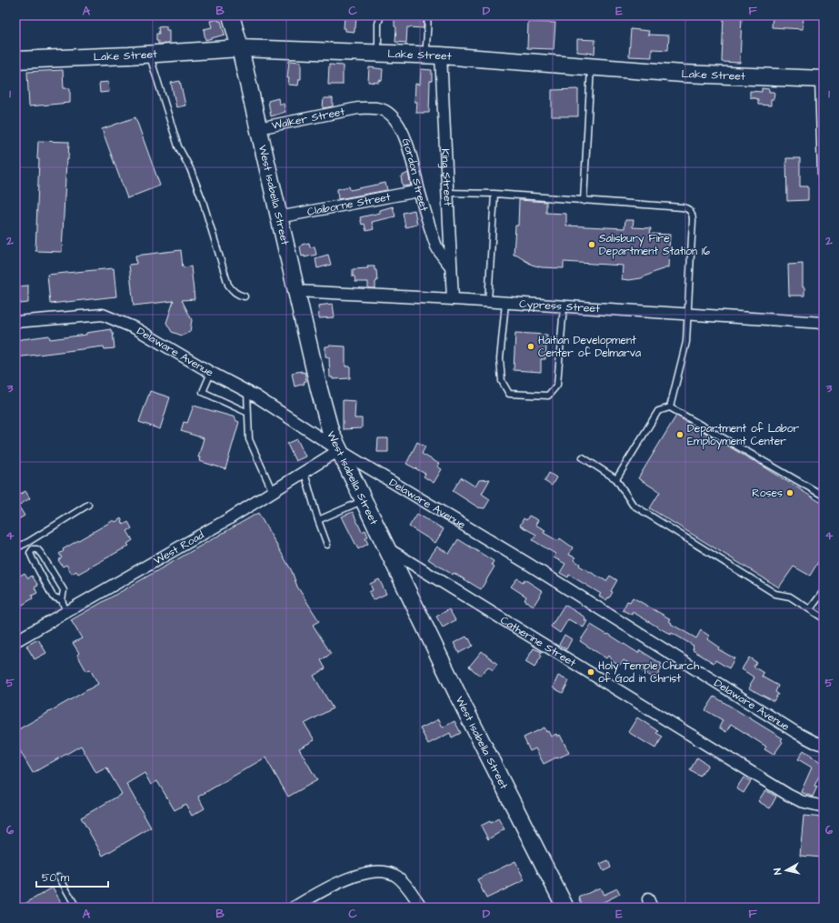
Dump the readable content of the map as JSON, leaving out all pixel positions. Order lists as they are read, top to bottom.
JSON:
{
  "streets": {
    "street": [
      "Lake Street",
      "Walker Street",
      "Gordon Street",
      "King Street",
      "West Isabella Street",
      "Claiborne Street",
      "Cypress Street",
      "Delaware Avenue",
      "West Road",
      "Catherine Street"
    ]
  },
  "crossings": [
    ["Lake Street", "King Street"],
    ["Lake Street", "West Isabella Street"],
    ["Walker Street", "Gordon Street"],
    ["Walker Street", "West Isabella Street"],
    ["Gordon Street", "King Street"],
    ["Gordon Street", "Claiborne Street"],
    ["King Street", "Cypress Street"],
    ["West Isabella Street", "Claiborne Street"],
    ["West Isabella Street", "Cypress Street"],
    ["West Isabella Street", "Delaware Avenue"],
    ["West Isabella Street", "West Road"],
    ["West Isabella Street", "Catherine Street"],
    ["Delaware Avenue", "West Road"]
  ],
  "places": [
    "Salisbury Fire Department Station 16",
    "Haitian Development Center of Delmarva",
    "Department of Labor Employment Center",
    "Roses",
    "Holy Temple Church of God in Christ"
  ],
  "scale_bar": "50 m",
  "north": "left",
  "grid": {
    "columns": [
      "A",
      "B",
      "C",
      "D",
      "E",
      "F"
    ],
    "rows": [
      "1",
      "2",
      "3",
      "4",
      "5",
      "6"
    ]
  }
}
